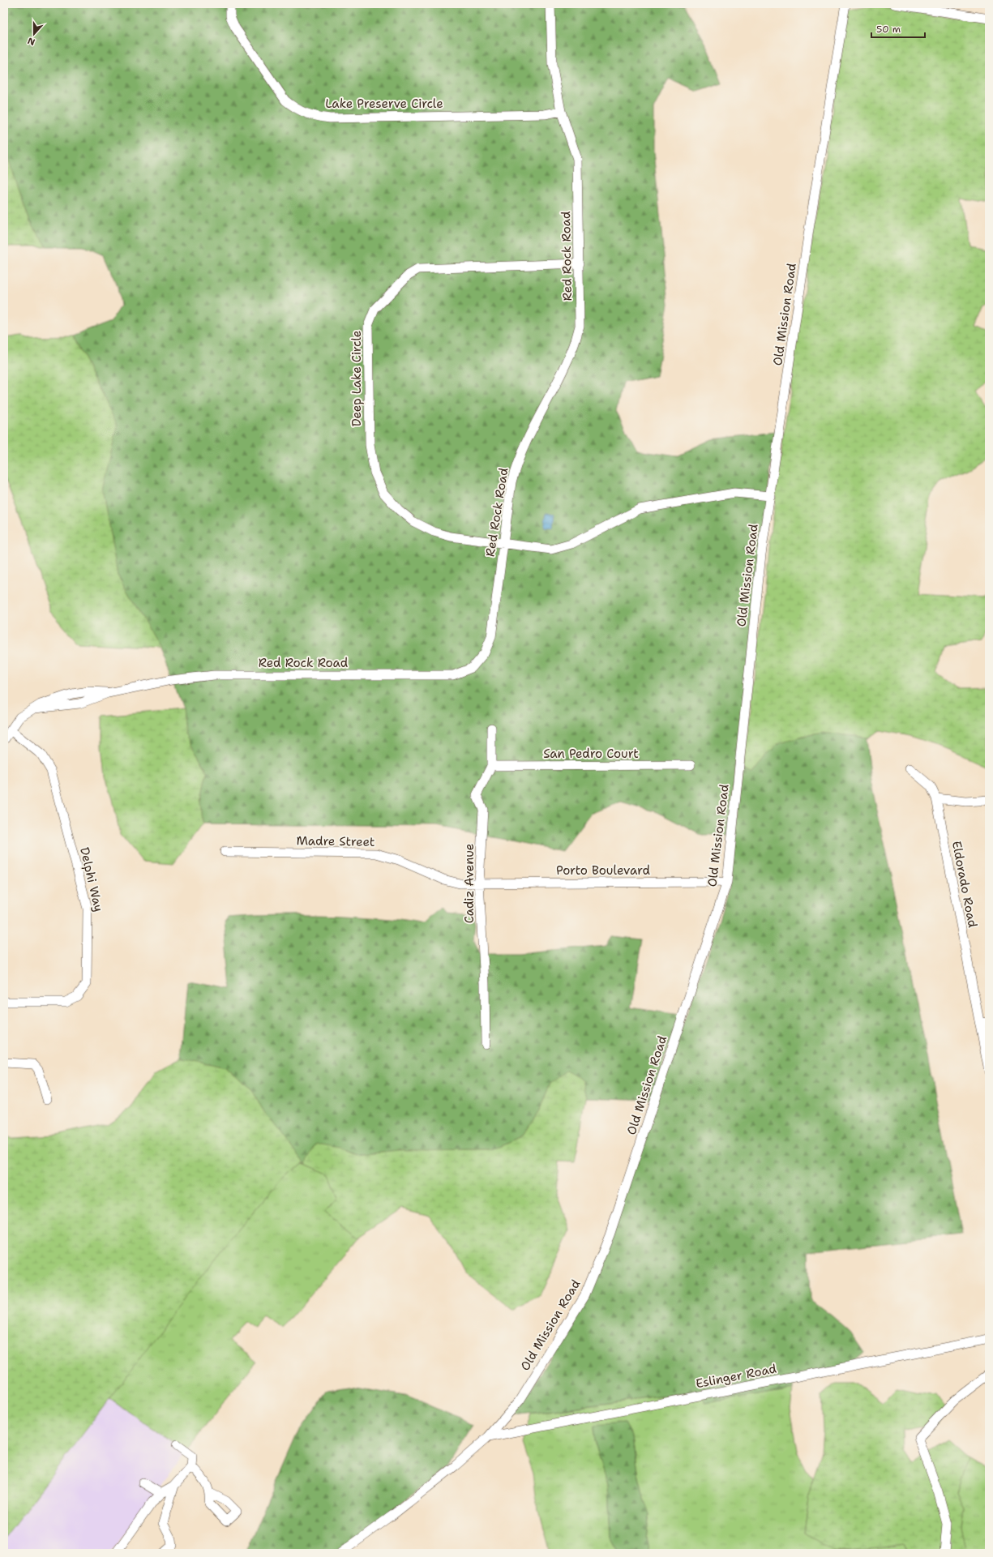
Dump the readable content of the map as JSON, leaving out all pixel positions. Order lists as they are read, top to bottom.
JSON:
{
  "streets": {
    "street": [
      "Lake Preserve Circle",
      "Red Rock Road",
      "Old Mission Road",
      "Deep Lake Circle",
      "San Pedro Court",
      "Madre Street",
      "Porto Boulevard",
      "Delphi Way",
      "Cadiz Avenue",
      "Eldorado Road",
      "Eslinger Road"
    ]
  },
  "crossings": [
    ["Lake Preserve Circle", "Red Rock Road"],
    ["Red Rock Road", "Deep Lake Circle"],
    ["Red Rock Road", "Delphi Way"],
    ["Old Mission Road", "Deep Lake Circle"],
    ["Old Mission Road", "Porto Boulevard"],
    ["Old Mission Road", "Eslinger Road"],
    ["San Pedro Court", "Cadiz Avenue"],
    ["Madre Street", "Porto Boulevard"],
    ["Madre Street", "Cadiz Avenue"],
    ["Porto Boulevard", "Cadiz Avenue"]
  ],
  "scale_bar": "50 m",
  "north": "bottom"
}
